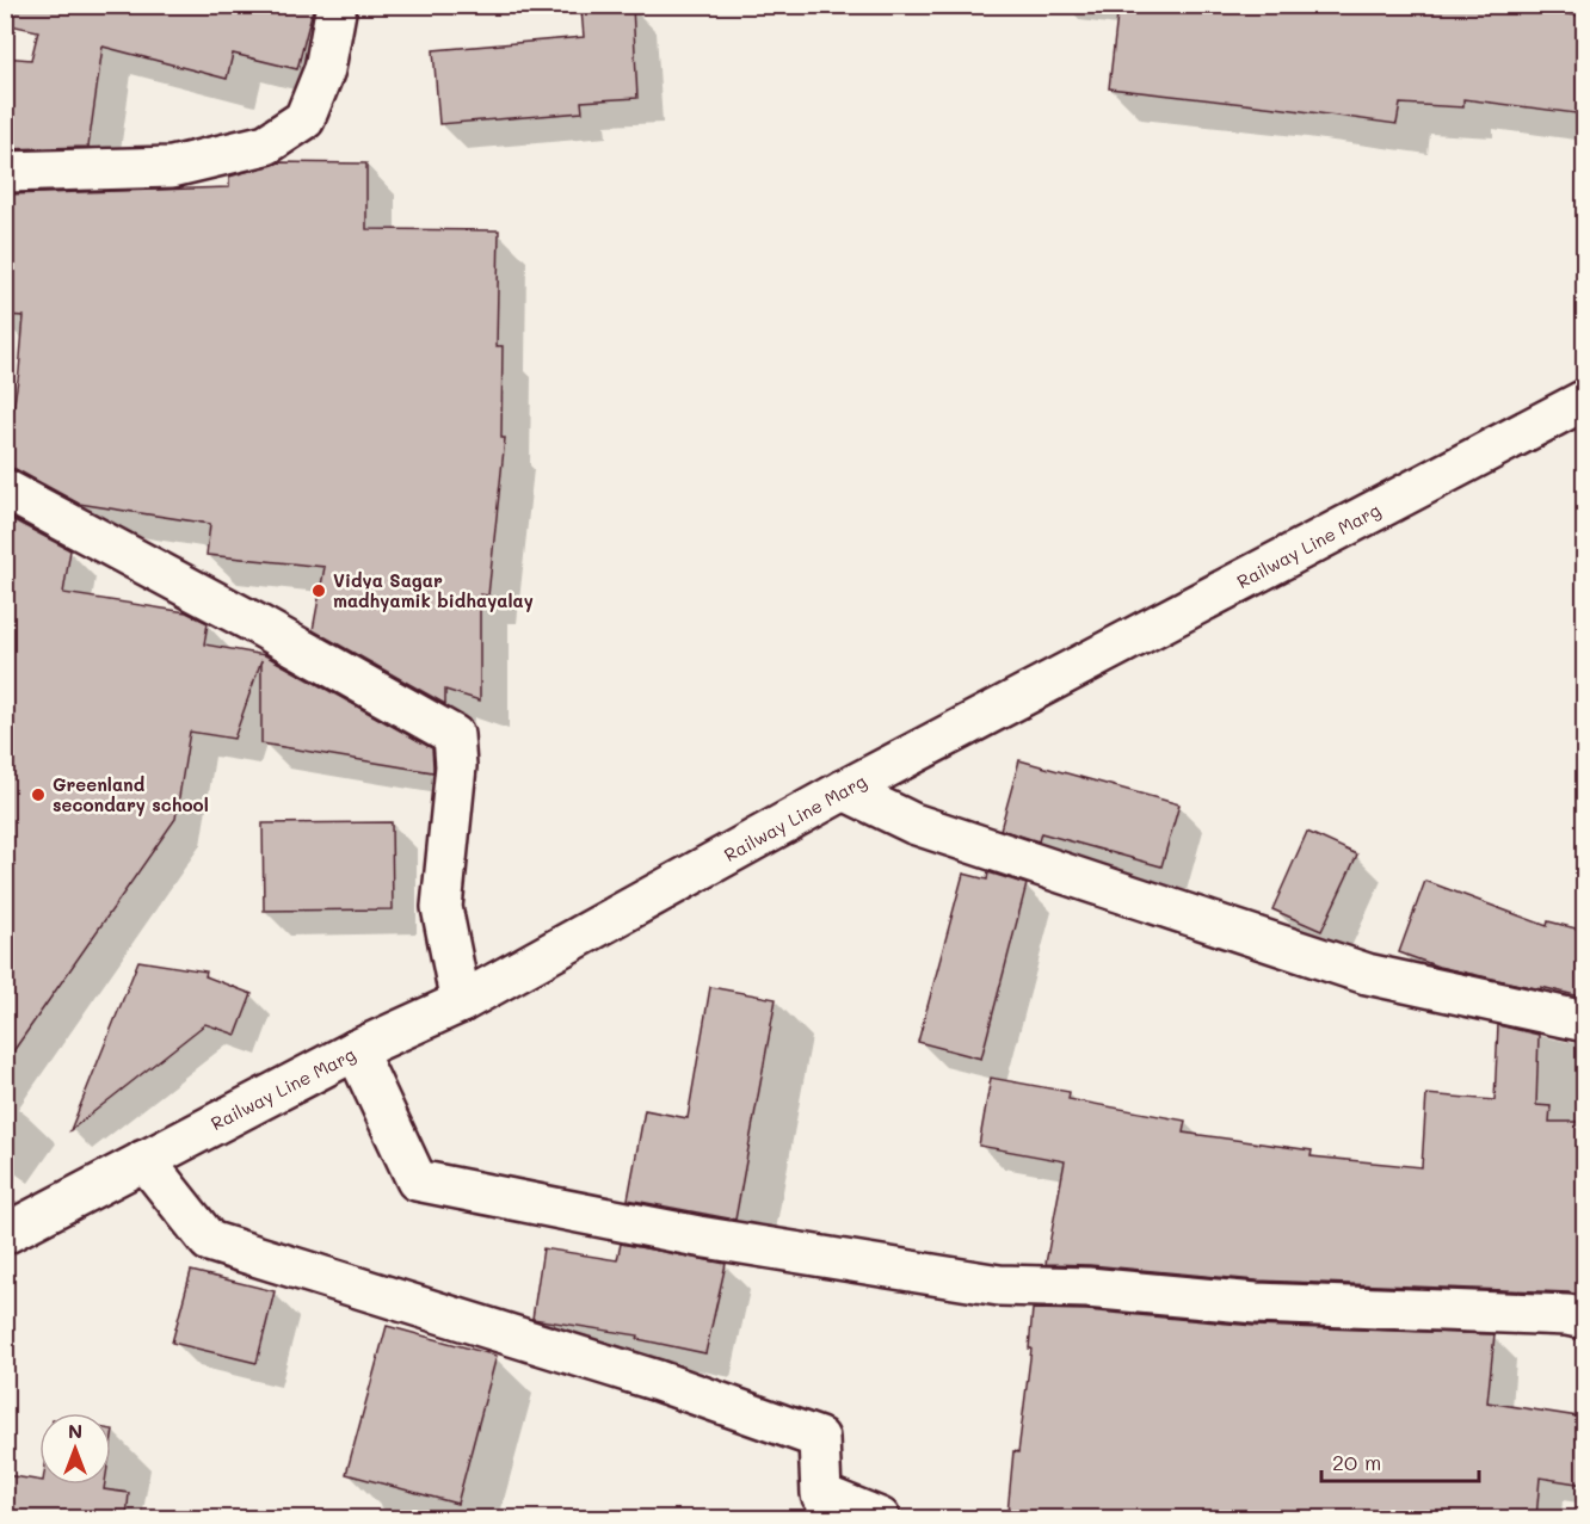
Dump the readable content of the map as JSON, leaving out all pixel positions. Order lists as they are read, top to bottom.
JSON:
{
  "streets": {
    "street": ["Railway Line Marg"]
  },
  "places": ["Vidya Sagar madhyamik bidhayalay", "Greenland secondary school"],
  "scale_bar": "20 m",
  "north": "top"
}
